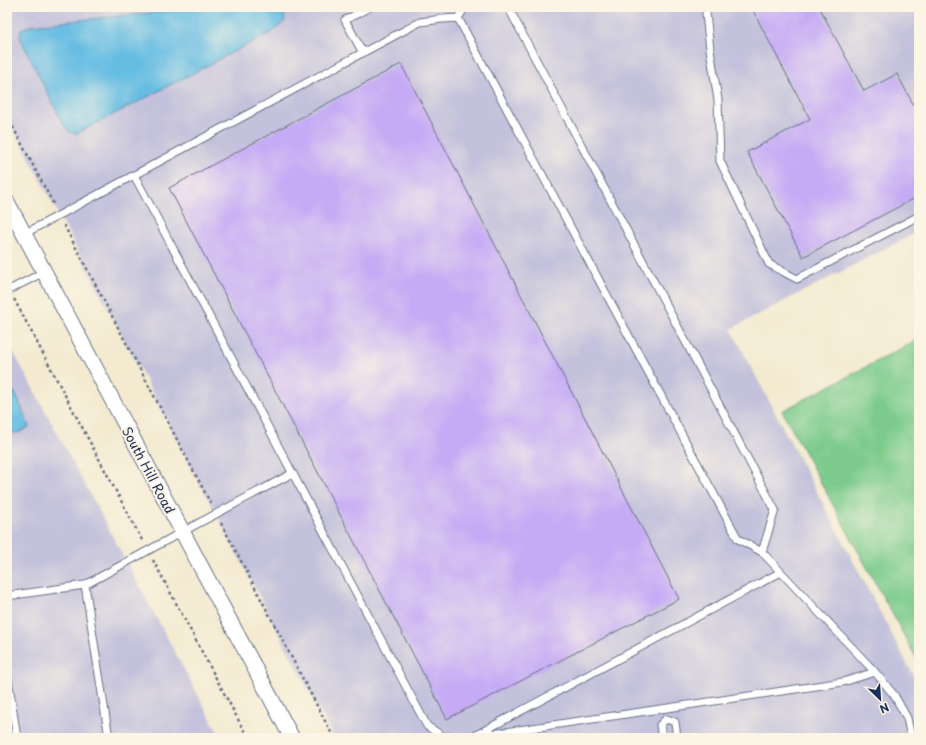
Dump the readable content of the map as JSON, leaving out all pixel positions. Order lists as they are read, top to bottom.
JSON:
{
  "streets": {
    "street": ["South Hill Road"]
  },
  "north": "bottom right"
}
